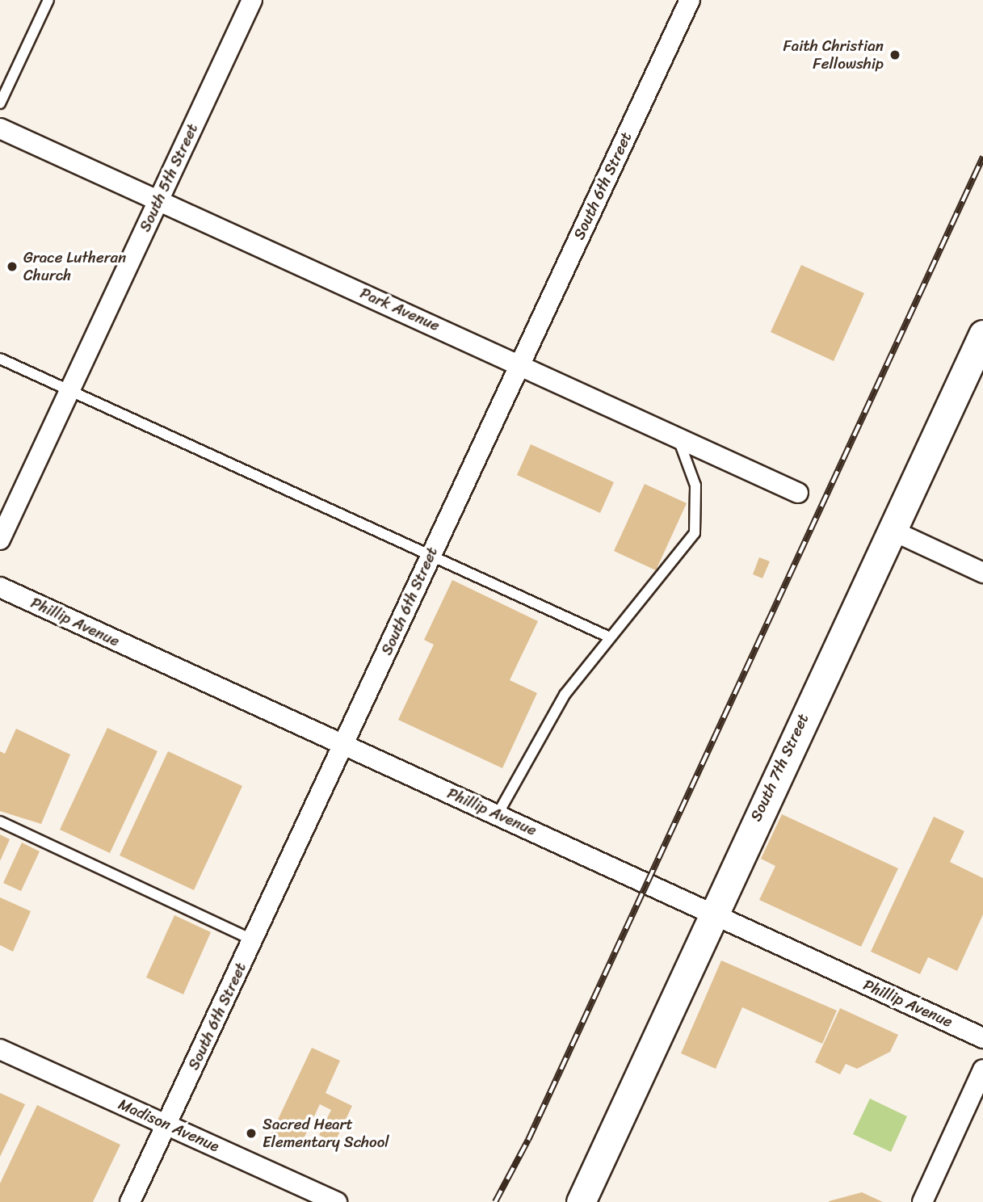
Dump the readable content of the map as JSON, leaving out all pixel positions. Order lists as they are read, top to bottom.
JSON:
{
  "streets": {
    "street": [
      "South 5th Street",
      "South 6th Street",
      "Park Avenue",
      "Phillip Avenue",
      "South 7th Street",
      "Madison Avenue"
    ]
  },
  "crossings": [
    ["South 5th Street", "Park Avenue"],
    ["South 6th Street", "Park Avenue"],
    ["South 6th Street", "Phillip Avenue"],
    ["South 6th Street", "Madison Avenue"],
    ["Phillip Avenue", "South 7th Street"]
  ],
  "places": ["Faith Christian Fellowship", "Grace Lutheran Church", "Sacred Heart Elementary School"]
}
